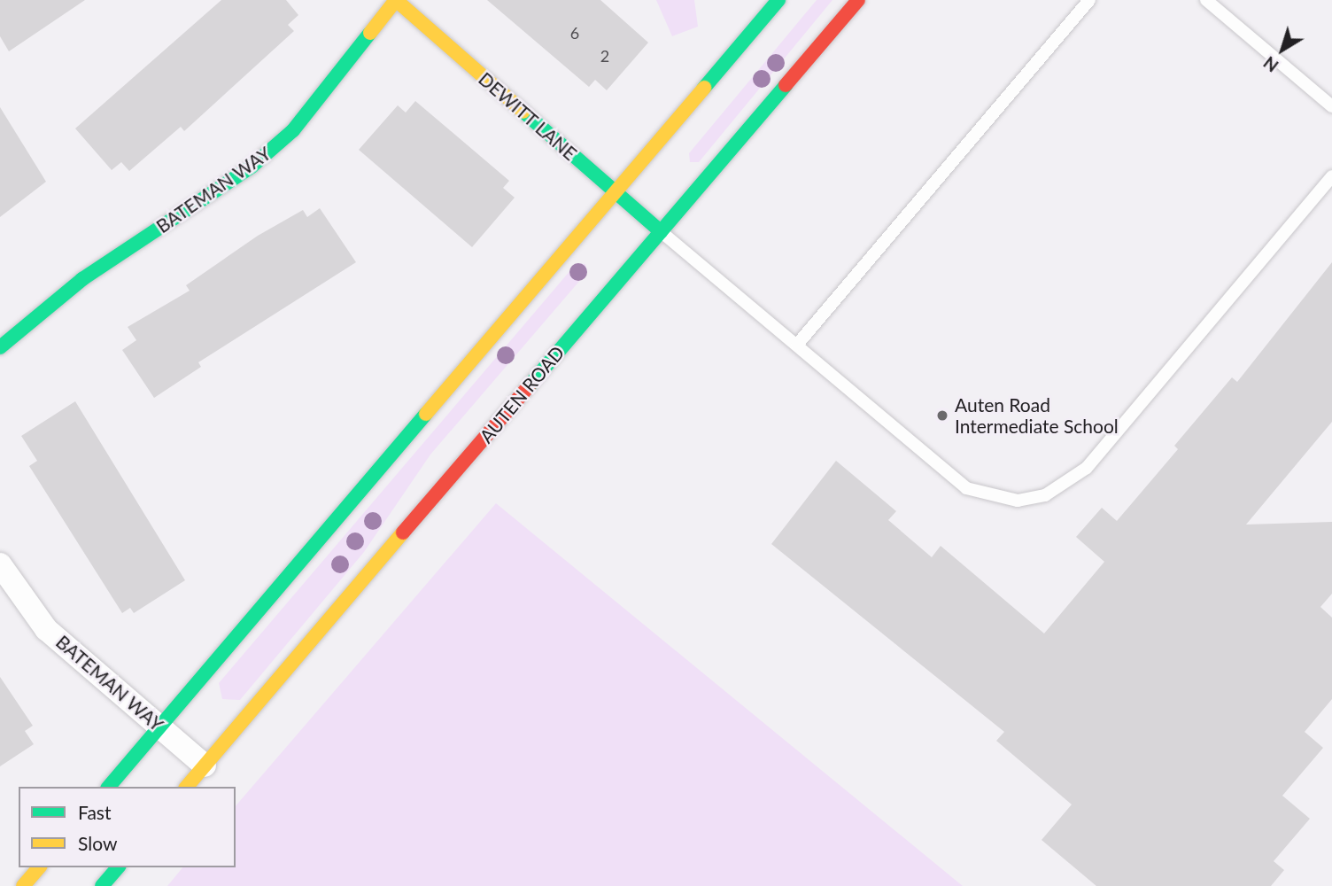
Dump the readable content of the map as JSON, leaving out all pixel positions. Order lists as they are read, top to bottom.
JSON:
{
  "streets": {
    "street": ["DEWITT LANE", "BATEMAN WAY", "AUTEN ROAD"]
  },
  "crossings": [
    ["DEWITT LANE", "BATEMAN WAY"],
    ["DEWITT LANE", "AUTEN ROAD"],
    ["BATEMAN WAY", "AUTEN ROAD"]
  ],
  "places": ["Auten Road Intermediate School"],
  "house_numbers": ["6", "2"],
  "legend": ["Fast", "Slow"],
  "north": "bottom left"
}
